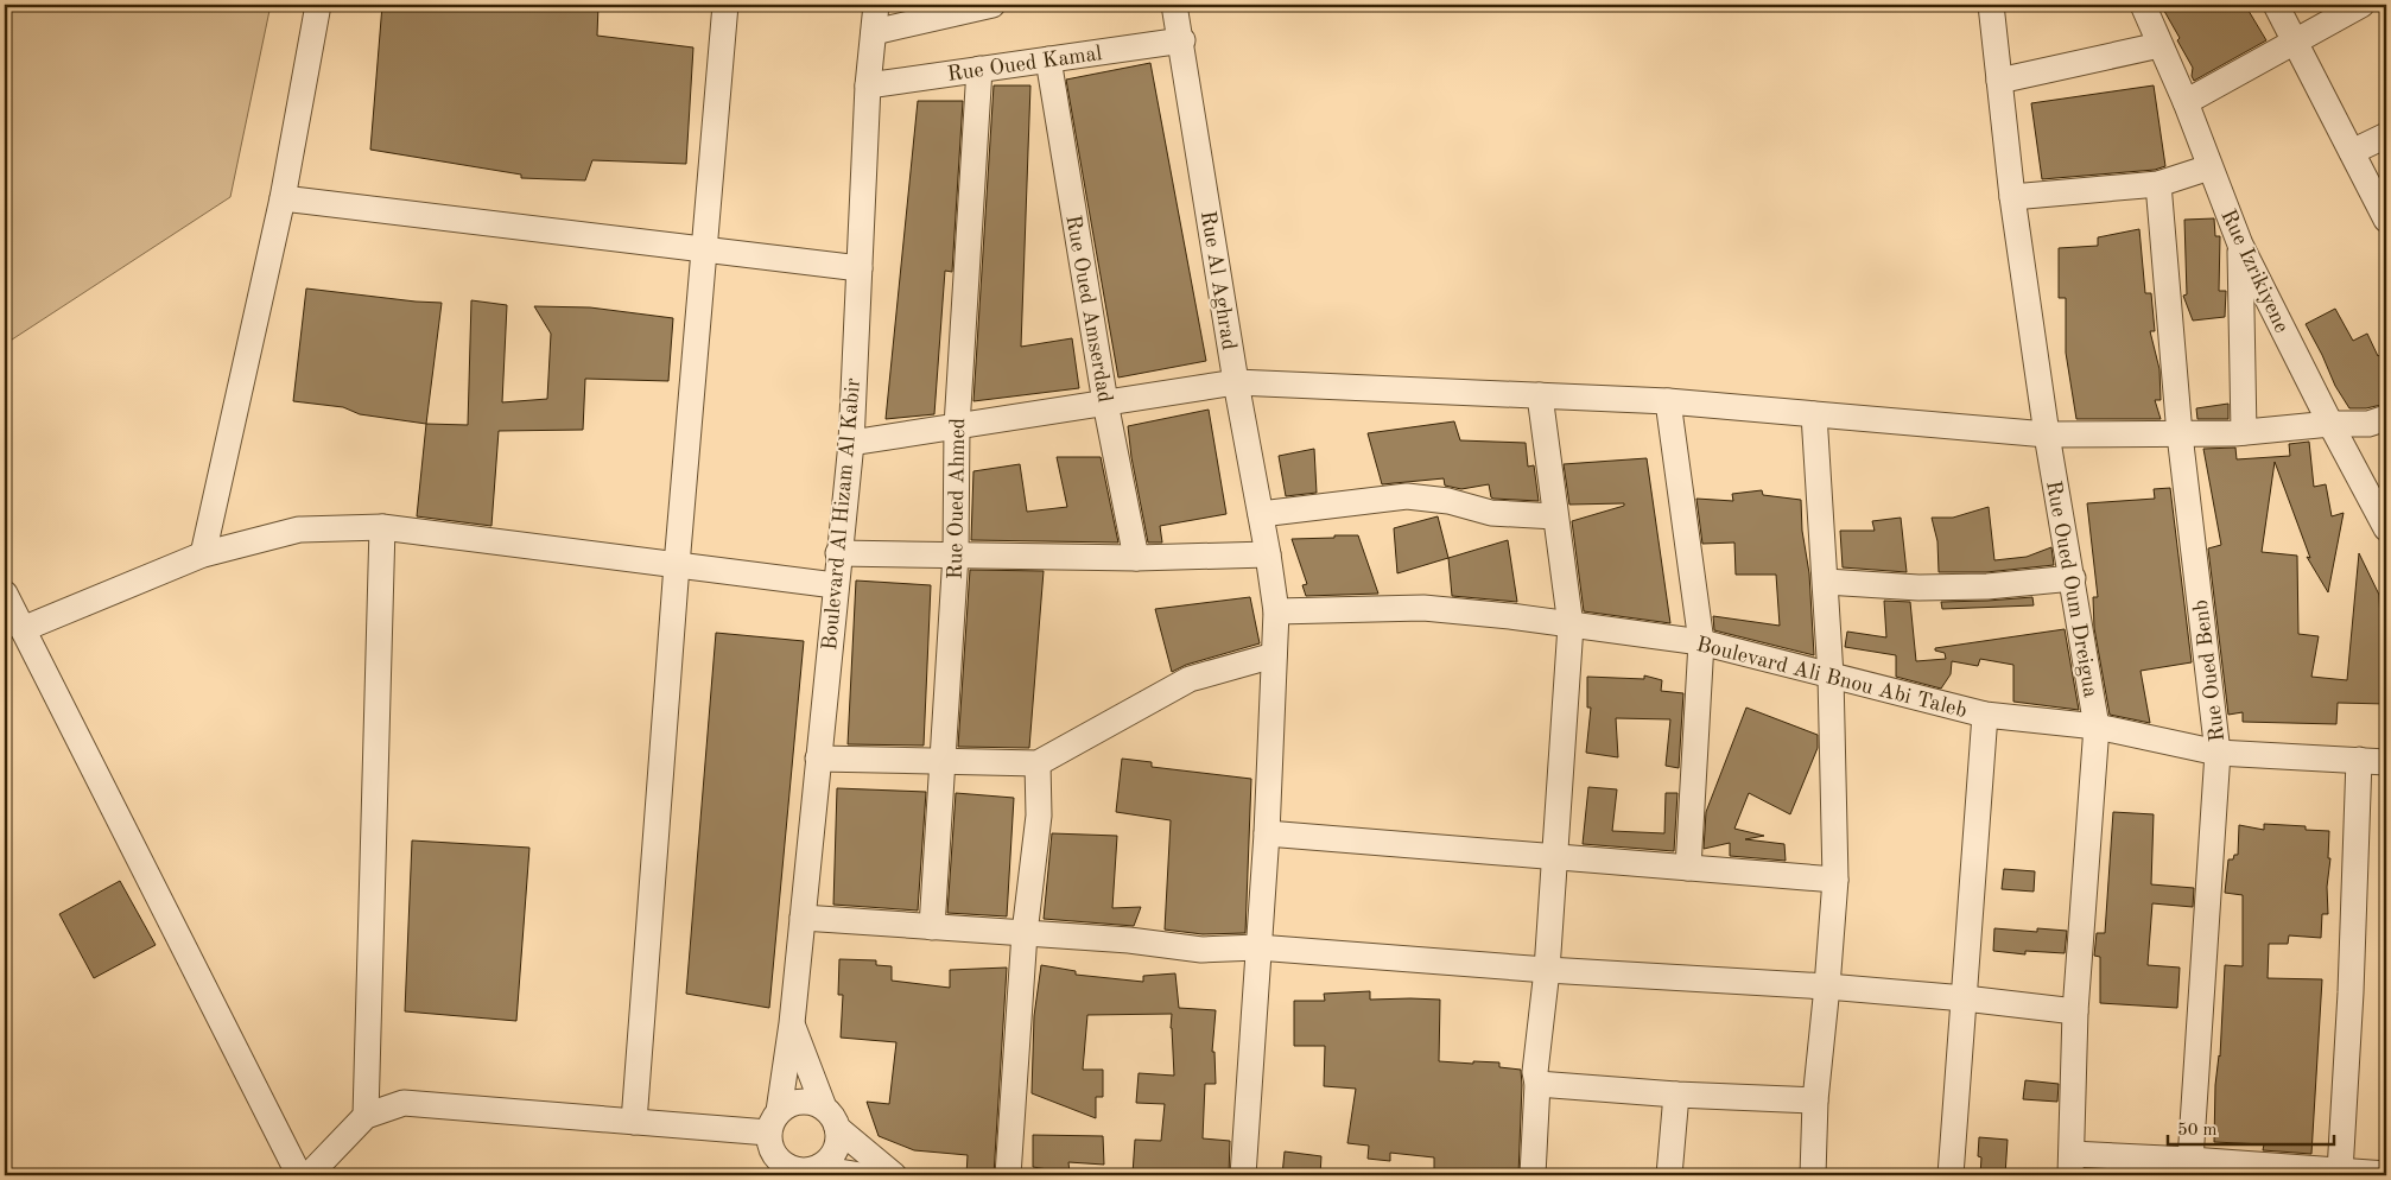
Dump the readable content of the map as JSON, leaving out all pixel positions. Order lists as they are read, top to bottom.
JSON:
{
  "streets": {
    "street": [
      "Rue Oued Kamal",
      "Rue Izrikiyene",
      "Rue Al Aghrad",
      "Rue Oued Amserdad",
      "Rue Oued Ahmed",
      "Boulevard Al Hizam Al Kabir",
      "Rue Oued Oum Dreigua",
      "Rue Oued Benb",
      "Boulevard Ali Bnou Abi Taleb"
    ]
  },
  "crossings": [
    ["Rue Oued Kamal", "Rue Al Aghrad"],
    ["Rue Oued Kamal", "Rue Oued Amserdad"],
    ["Rue Oued Kamal", "Rue Oued Ahmed"],
    ["Rue Oued Kamal", "Boulevard Al Hizam Al Kabir"],
    ["Rue Al Aghrad", "Boulevard Ali Bnou Abi Taleb"],
    ["Rue Oued Oum Dreigua", "Boulevard Ali Bnou Abi Taleb"],
    ["Rue Oued Benb", "Boulevard Ali Bnou Abi Taleb"]
  ],
  "scale_bar": "50 m"
}
